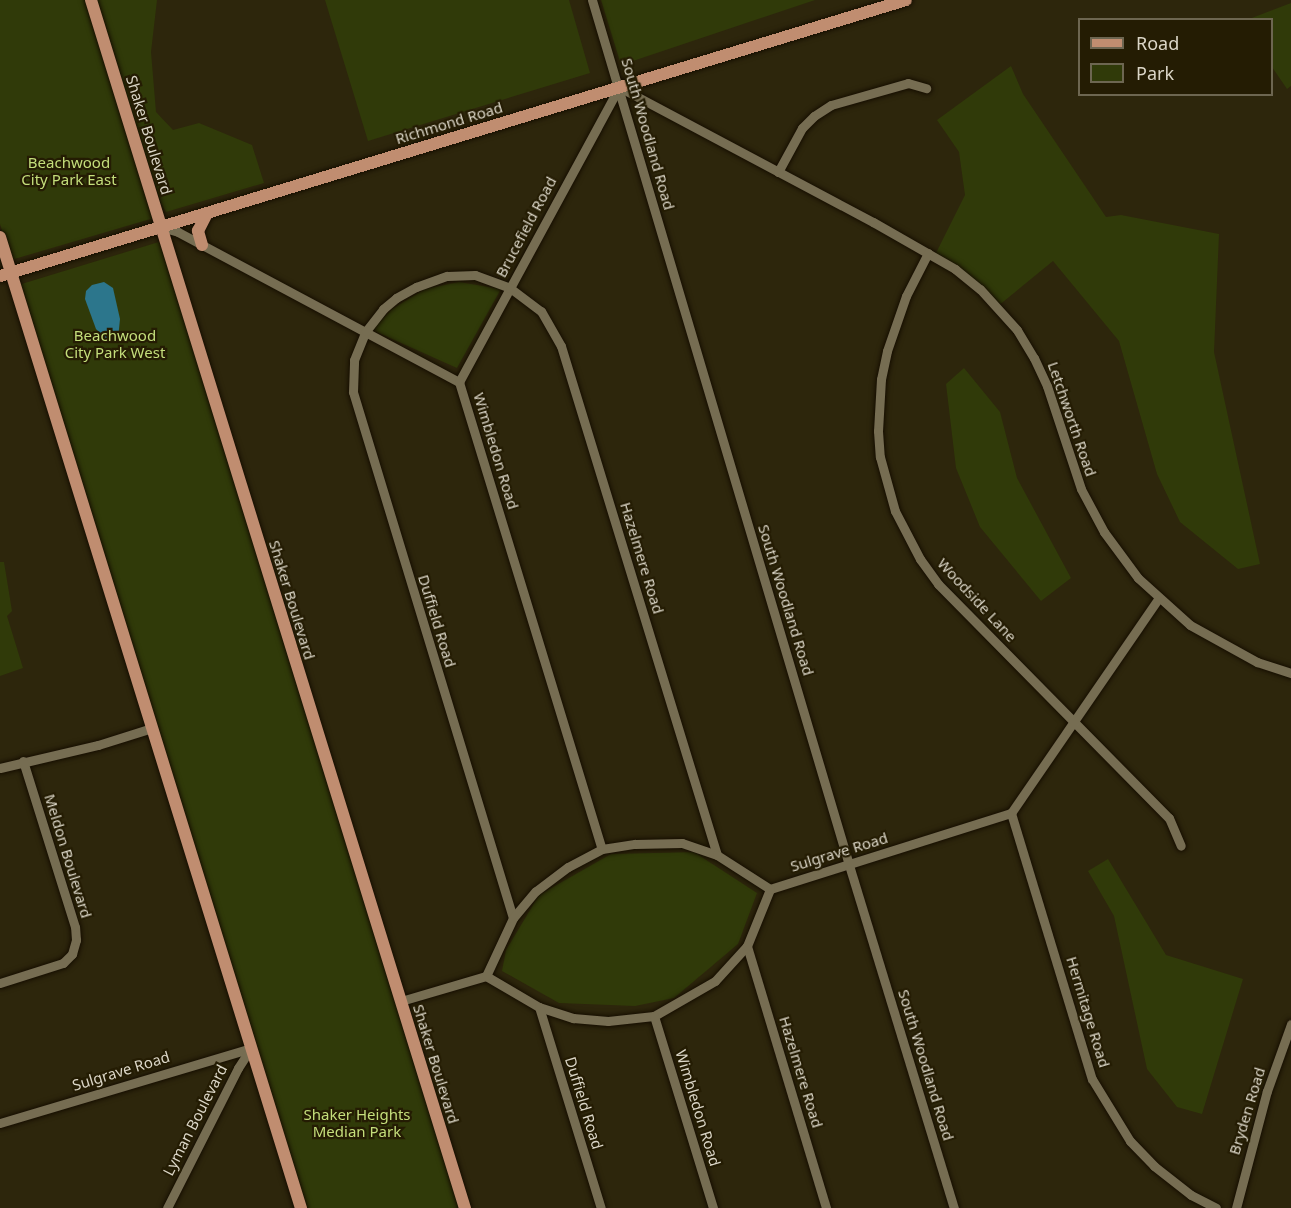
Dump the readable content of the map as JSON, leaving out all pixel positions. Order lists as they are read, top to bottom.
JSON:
{
  "streets": {
    "main road": ["Richmond Road", "Shaker Boulevard"],
    "street": [
      "South Woodland Road",
      "Brucefield Road",
      "Letchworth Road",
      "Wimbledon Road",
      "Hazelmere Road",
      "Woodside Lane",
      "Duffield Road",
      "Sulgrave Road",
      "Meldon Boulevard",
      "Hermitage Road",
      "Bryden Road",
      "Lyman Boulevard"
    ]
  },
  "crossings": [
    ["Richmond Road", "South Woodland Road"],
    ["Richmond Road", "Shaker Boulevard"],
    ["Richmond Road", "Brucefield Road"],
    ["Richmond Road", "Letchworth Road"],
    ["Richmond Road", "Wimbledon Road"],
    ["South Woodland Road", "Brucefield Road"],
    ["South Woodland Road", "Letchworth Road"],
    ["South Woodland Road", "Sulgrave Road"],
    ["Shaker Boulevard", "Wimbledon Road"],
    ["Brucefield Road", "Letchworth Road"],
    ["Brucefield Road", "Wimbledon Road"],
    ["Brucefield Road", "Hazelmere Road"],
    ["Letchworth Road", "Woodside Lane"],
    ["Wimbledon Road", "Hazelmere Road"],
    ["Wimbledon Road", "Duffield Road"],
    ["Hazelmere Road", "Duffield Road"],
    ["Sulgrave Road", "Hermitage Road"],
    ["Sulgrave Road", "Lyman Boulevard"]
  ],
  "parks": ["Beachwood City Park East", "Beachwood City Park West", "Shaker Heights Median Park"],
  "legend": ["Road", "Park"]
}
